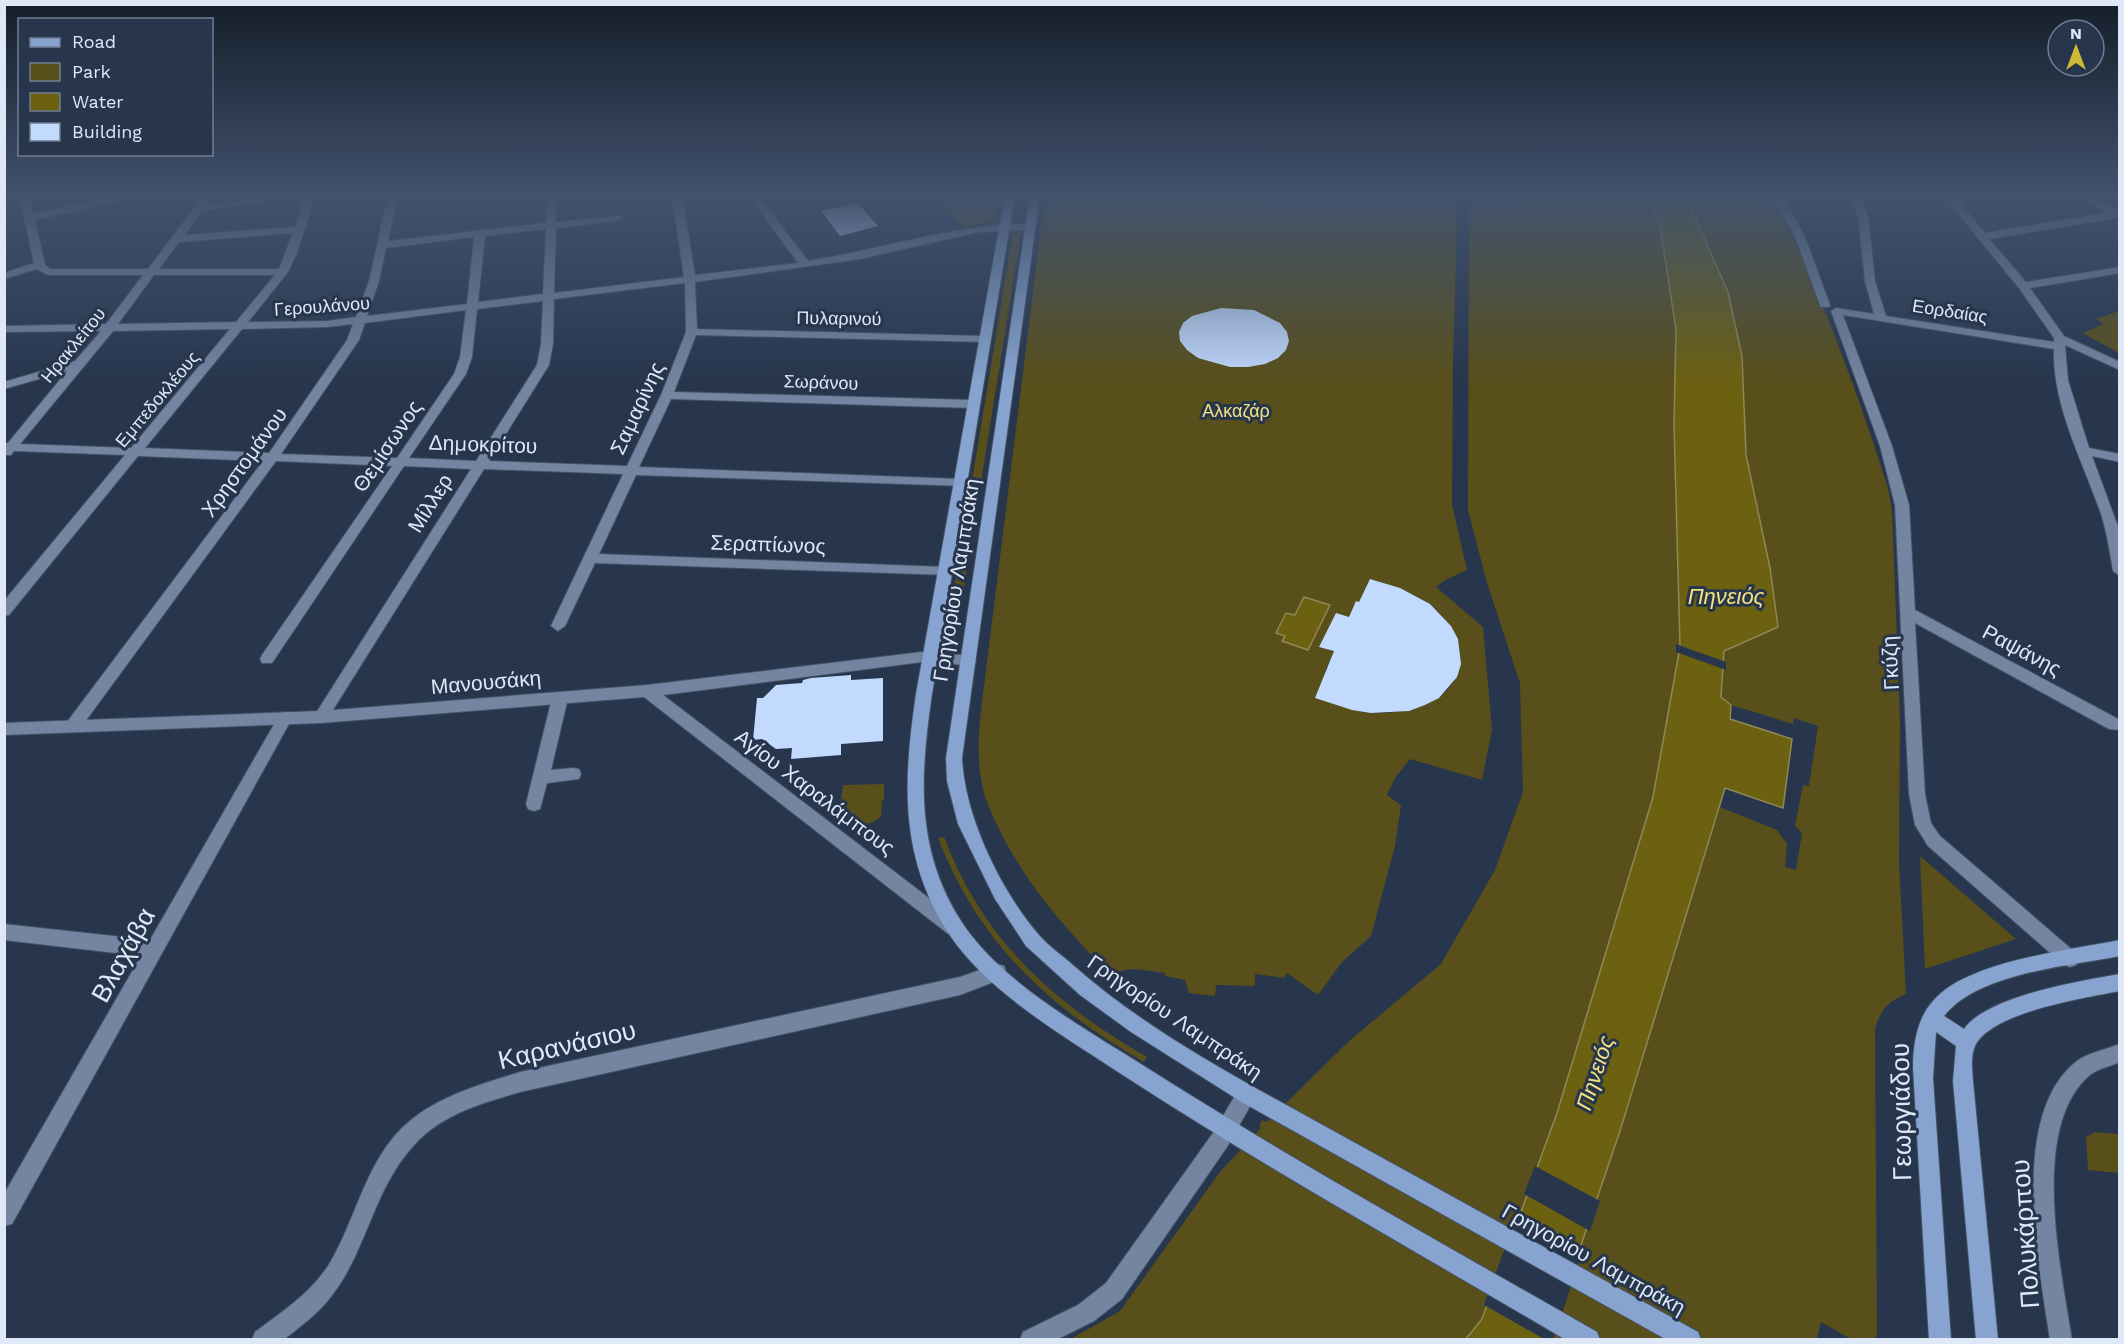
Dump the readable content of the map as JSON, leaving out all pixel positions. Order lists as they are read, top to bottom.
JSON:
{
  "streets": {
    "main road": ["Γρηγορίου Λαμπράκη", "Γεωργιάδου"],
    "street": [
      "Γερουλάνου",
      "Εορδαίας",
      "Πυλαρινού",
      "Ηρακλείτου",
      "Σωράνου",
      "Εμπεδοκλέους",
      "Σαμαρίνης",
      "Δημοκρίτου",
      "Θεμίσωνος",
      "Χρηστομάνου",
      "Μίλλερ",
      "Σεραπίωνος",
      "Ραψάνης",
      "Γκύζη",
      "Μανουσάκη",
      "Αγίου Χαραλάμπους",
      "Βλαχάβα",
      "Καρανάσιου",
      "Πολυκάρπου"
    ]
  },
  "crossings": [
    ["Γερουλάνου", "Ηρακλείτου"],
    ["Γερουλάνου", "Εμπεδοκλέους"],
    ["Γερουλάνου", "Σαμαρίνης"],
    ["Γερουλάνου", "Θεμίσωνος"],
    ["Γερουλάνου", "Χρηστομάνου"],
    ["Γερουλάνου", "Μίλλερ"],
    ["Εορδαίας", "Γκύζη"],
    ["Πυλαρινού", "Σαμαρίνης"],
    ["Πυλαρινού", "Γρηγορίου Λαμπράκη"],
    ["Ηρακλείτου", "Δημοκρίτου"],
    ["Σωράνου", "Σαμαρίνης"],
    ["Σωράνου", "Γρηγορίου Λαμπράκη"],
    ["Εμπεδοκλέους", "Δημοκρίτου"],
    ["Σαμαρίνης", "Δημοκρίτου"],
    ["Σαμαρίνης", "Σεραπίωνος"],
    ["Δημοκρίτου", "Θεμίσωνος"],
    ["Δημοκρίτου", "Χρηστομάνου"],
    ["Δημοκρίτου", "Μίλλερ"],
    ["Δημοκρίτου", "Γρηγορίου Λαμπράκη"],
    ["Χρηστομάνου", "Μανουσάκη"],
    ["Μίλλερ", "Μανουσάκη"],
    ["Σεραπίωνος", "Γρηγορίου Λαμπράκη"],
    ["Γρηγορίου Λαμπράκη", "Μανουσάκη"],
    ["Γρηγορίου Λαμπράκη", "Αγίου Χαραλάμπους"],
    ["Γρηγορίου Λαμπράκη", "Καρανάσιου"],
    ["Ραψάνης", "Γκύζη"],
    ["Γκύζη", "Γεωργιάδου"],
    ["Μανουσάκη", "Αγίου Χαραλάμπους"],
    ["Μανουσάκη", "Βλαχάβα"]
  ],
  "water": ["Πηνειός"],
  "parks": ["Αλκαζάρ"],
  "legend": [
    "Road",
    "Park",
    "Water",
    "Building"
  ],
  "north": "top"
}
